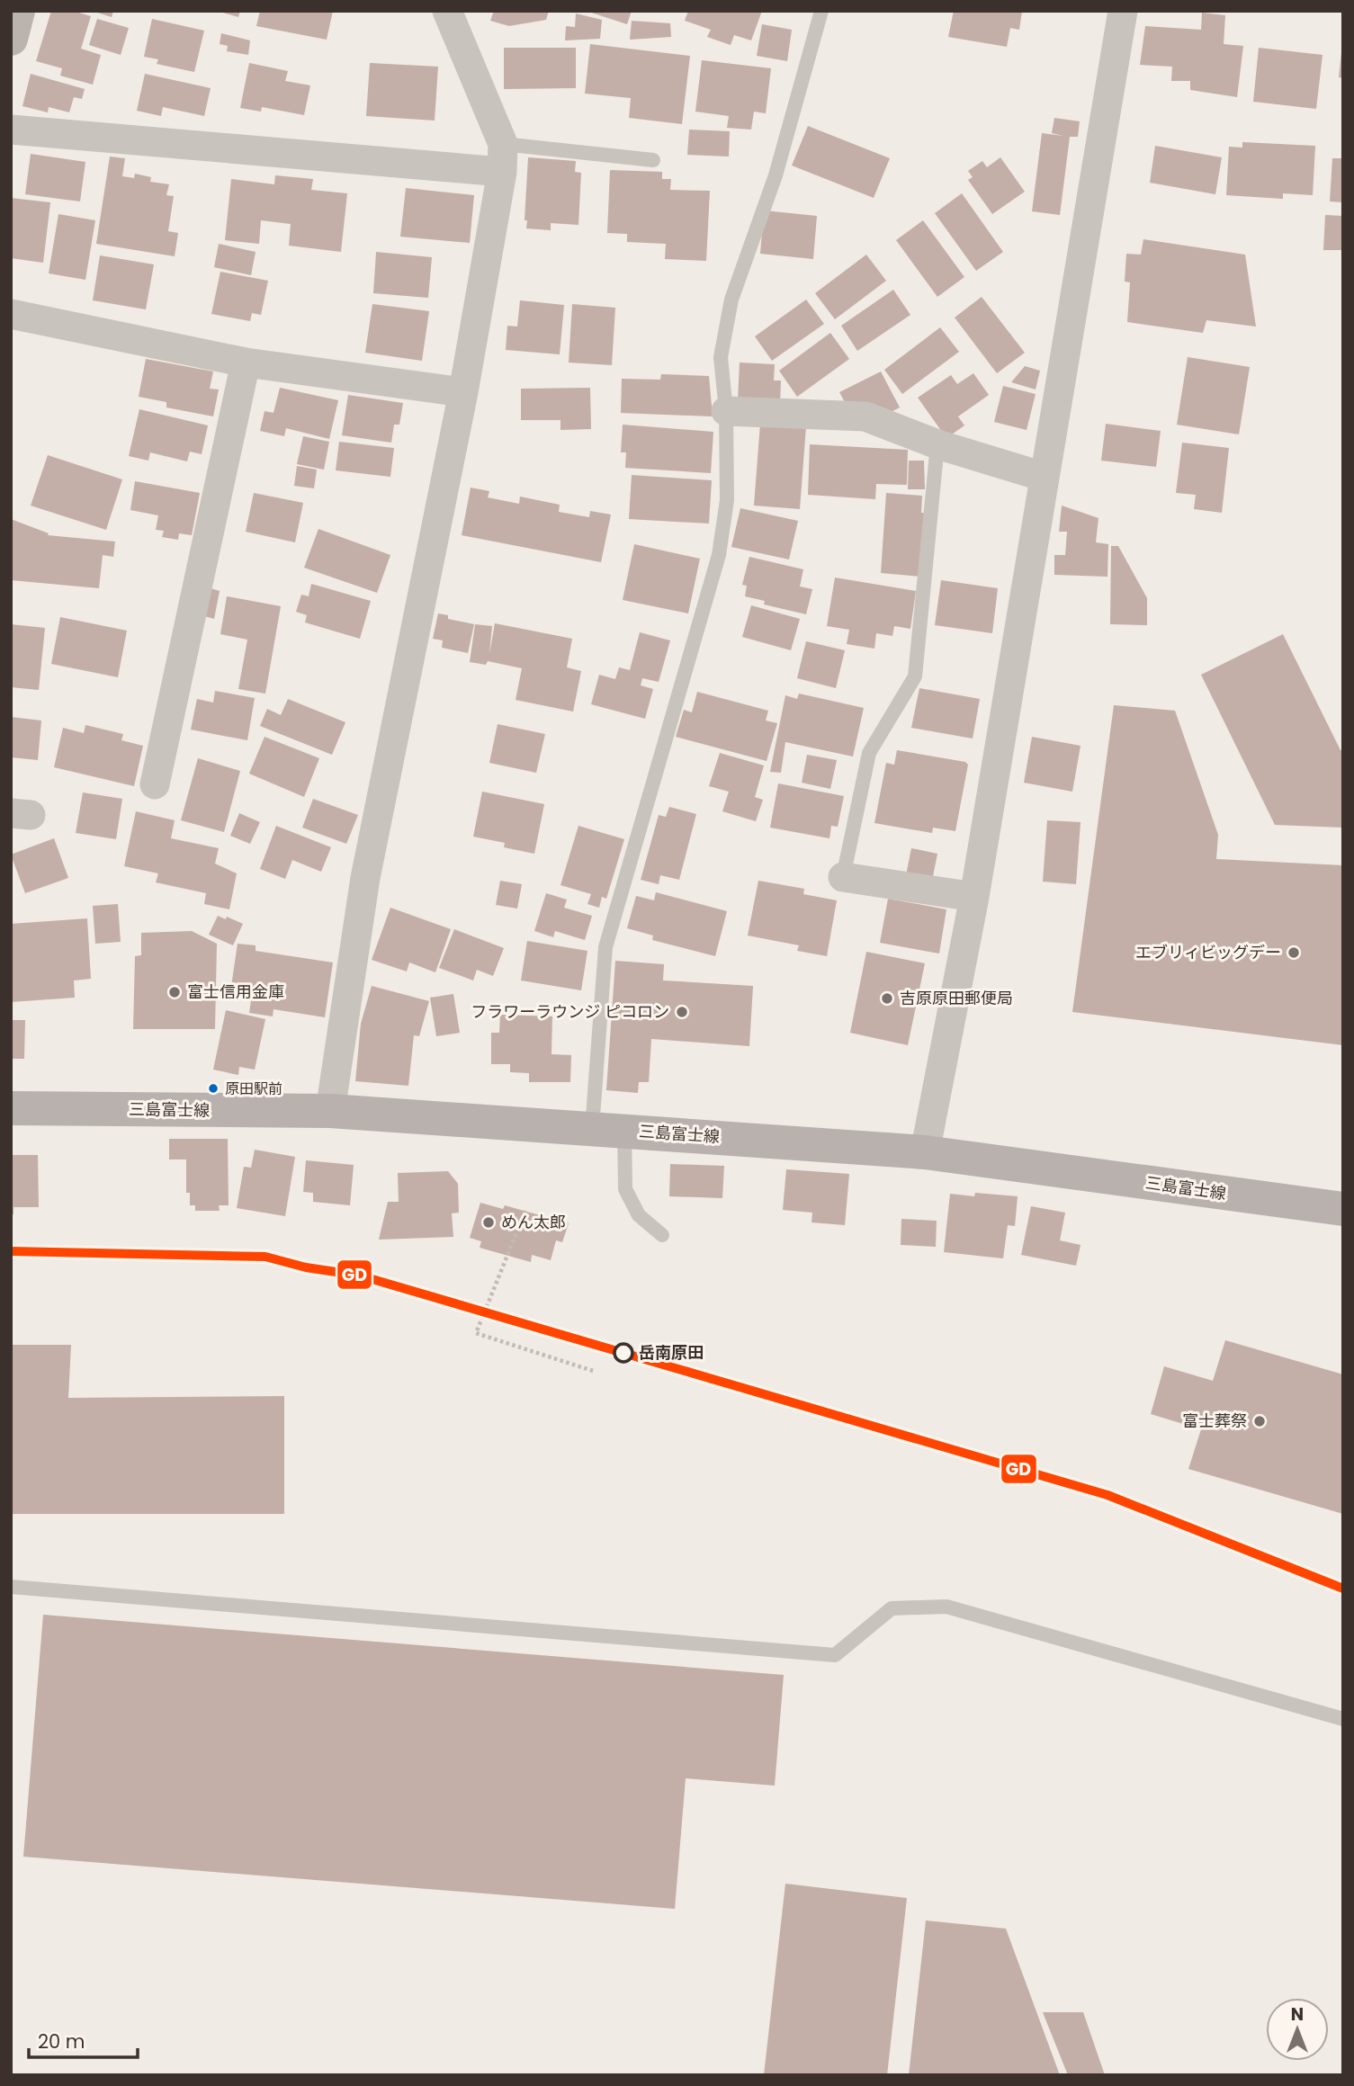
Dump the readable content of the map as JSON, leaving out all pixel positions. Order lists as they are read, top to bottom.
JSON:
{
  "streets": {
    "main road": ["三島富士線"]
  },
  "places": [
    "エブリィビッグデー",
    "富士信用金庫",
    "吉原原田郵便局",
    "フラワーラウンジ ピコロン",
    "原田駅前",
    "めん太郎",
    "岳南原田",
    "富士葬祭"
  ],
  "lines": ["transit line GD"],
  "scale_bar": "20 m",
  "north": "top"
}
